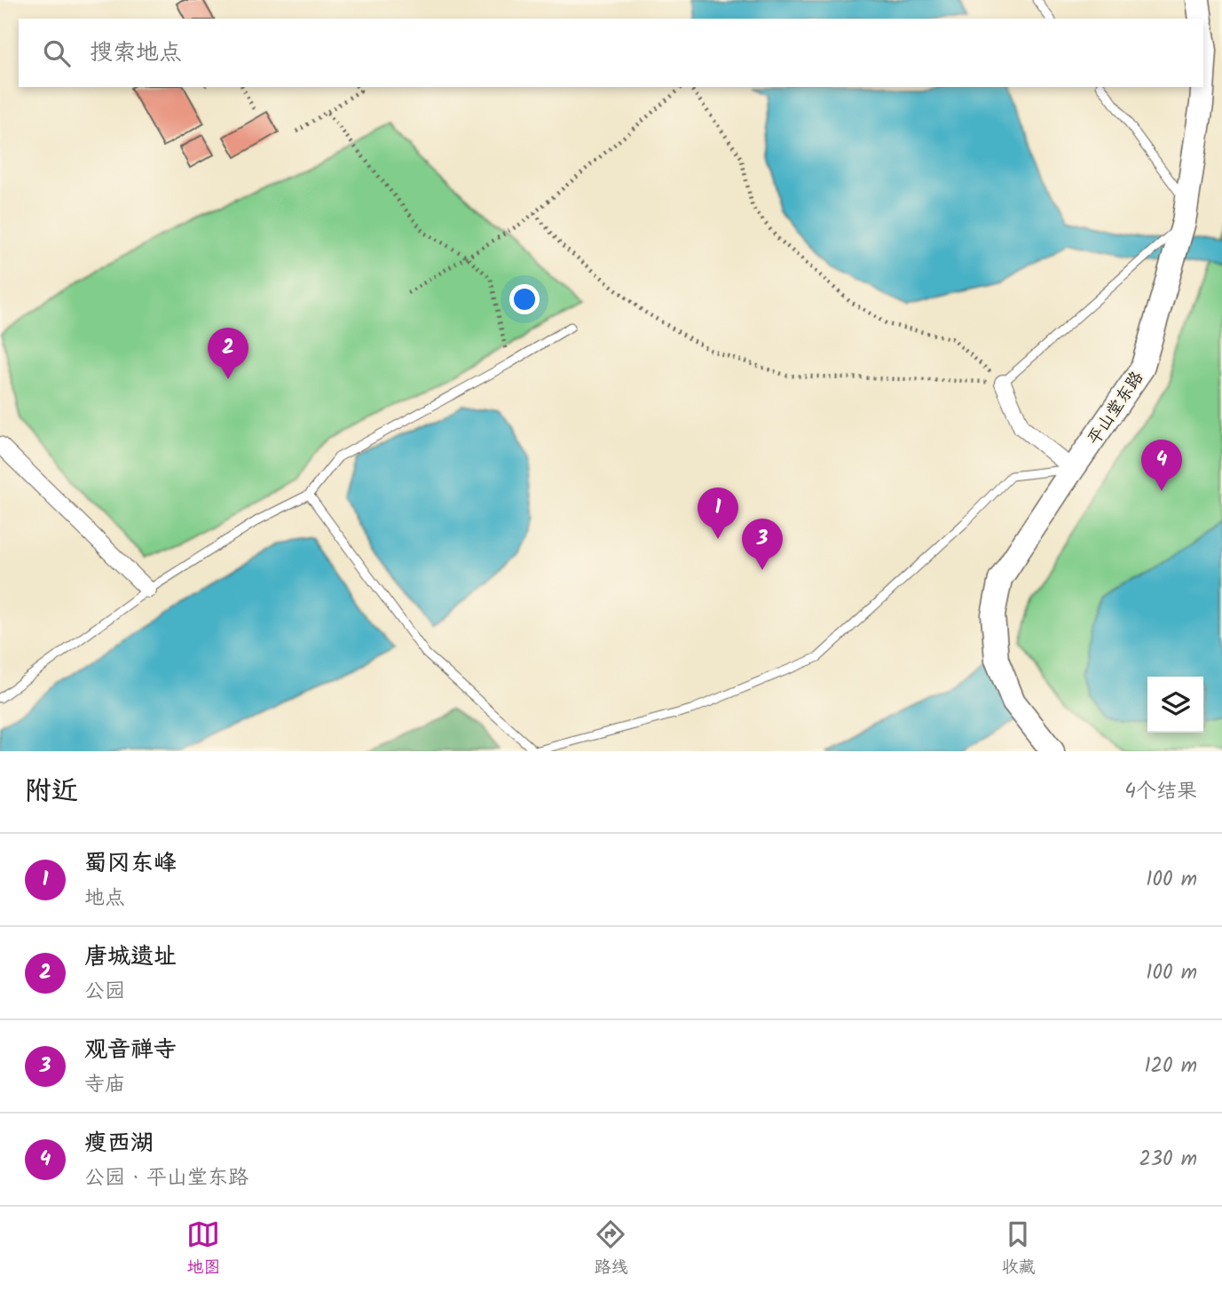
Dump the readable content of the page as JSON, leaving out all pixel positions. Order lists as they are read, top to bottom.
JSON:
{
  "streets": {
    "street": ["平山堂东路"]
  },
  "page": {
    "search": "搜索地点",
    "pins": [
      "2",
      "4",
      "1",
      "3"
    ],
    "heading": ["附近", "4个结果"],
    "list": [
      {
        "mark": "1",
        "name": "蜀冈东峰",
        "note": "地点",
        "value": "100 m"
      },
      {
        "mark": "2",
        "name": "唐城遗址",
        "note": "公园",
        "value": "100 m"
      },
      {
        "mark": "3",
        "name": "观音禅寺",
        "note": "寺庙",
        "value": "120 m"
      },
      {
        "mark": "4",
        "name": "瘦西湖",
        "note": "公园 · 平山堂东路",
        "value": "230 m"
      }
    ],
    "nav": ["地图", "路线", "收藏"]
  }
}
